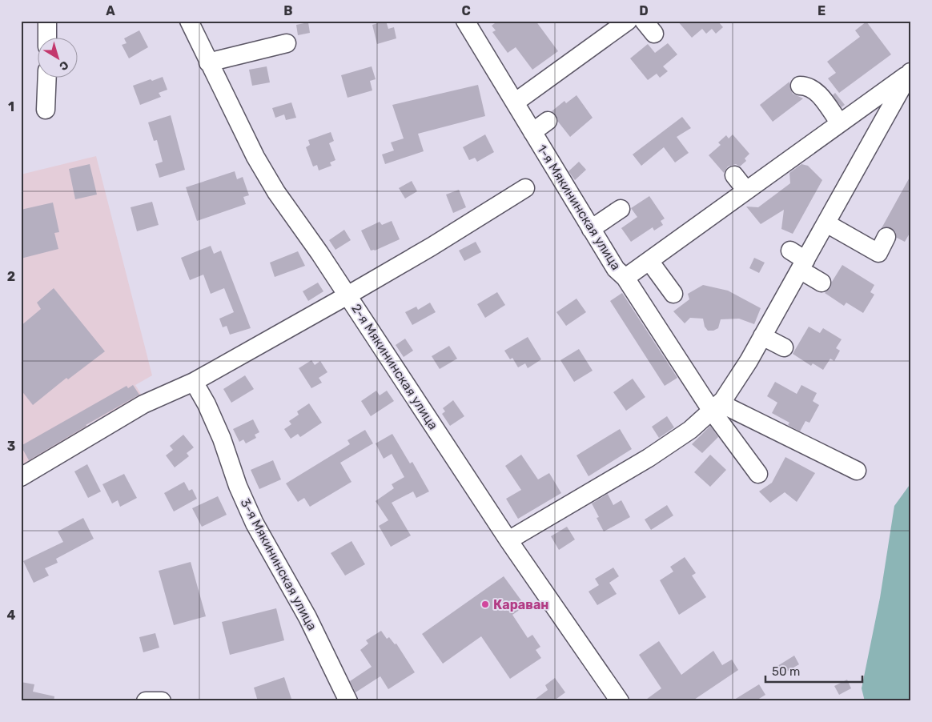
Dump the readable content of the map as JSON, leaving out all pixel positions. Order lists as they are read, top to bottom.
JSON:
{
  "streets": {
    "street": ["1-я Мякининская улица", "2-я Мякининская улица", "3-я Мякининская улица"]
  },
  "places": ["Караван"],
  "scale_bar": "50 m",
  "north": "bottom right",
  "grid": {
    "columns": [
      "A",
      "B",
      "C",
      "D",
      "E"
    ],
    "rows": [
      "1",
      "2",
      "3",
      "4"
    ]
  }
}
